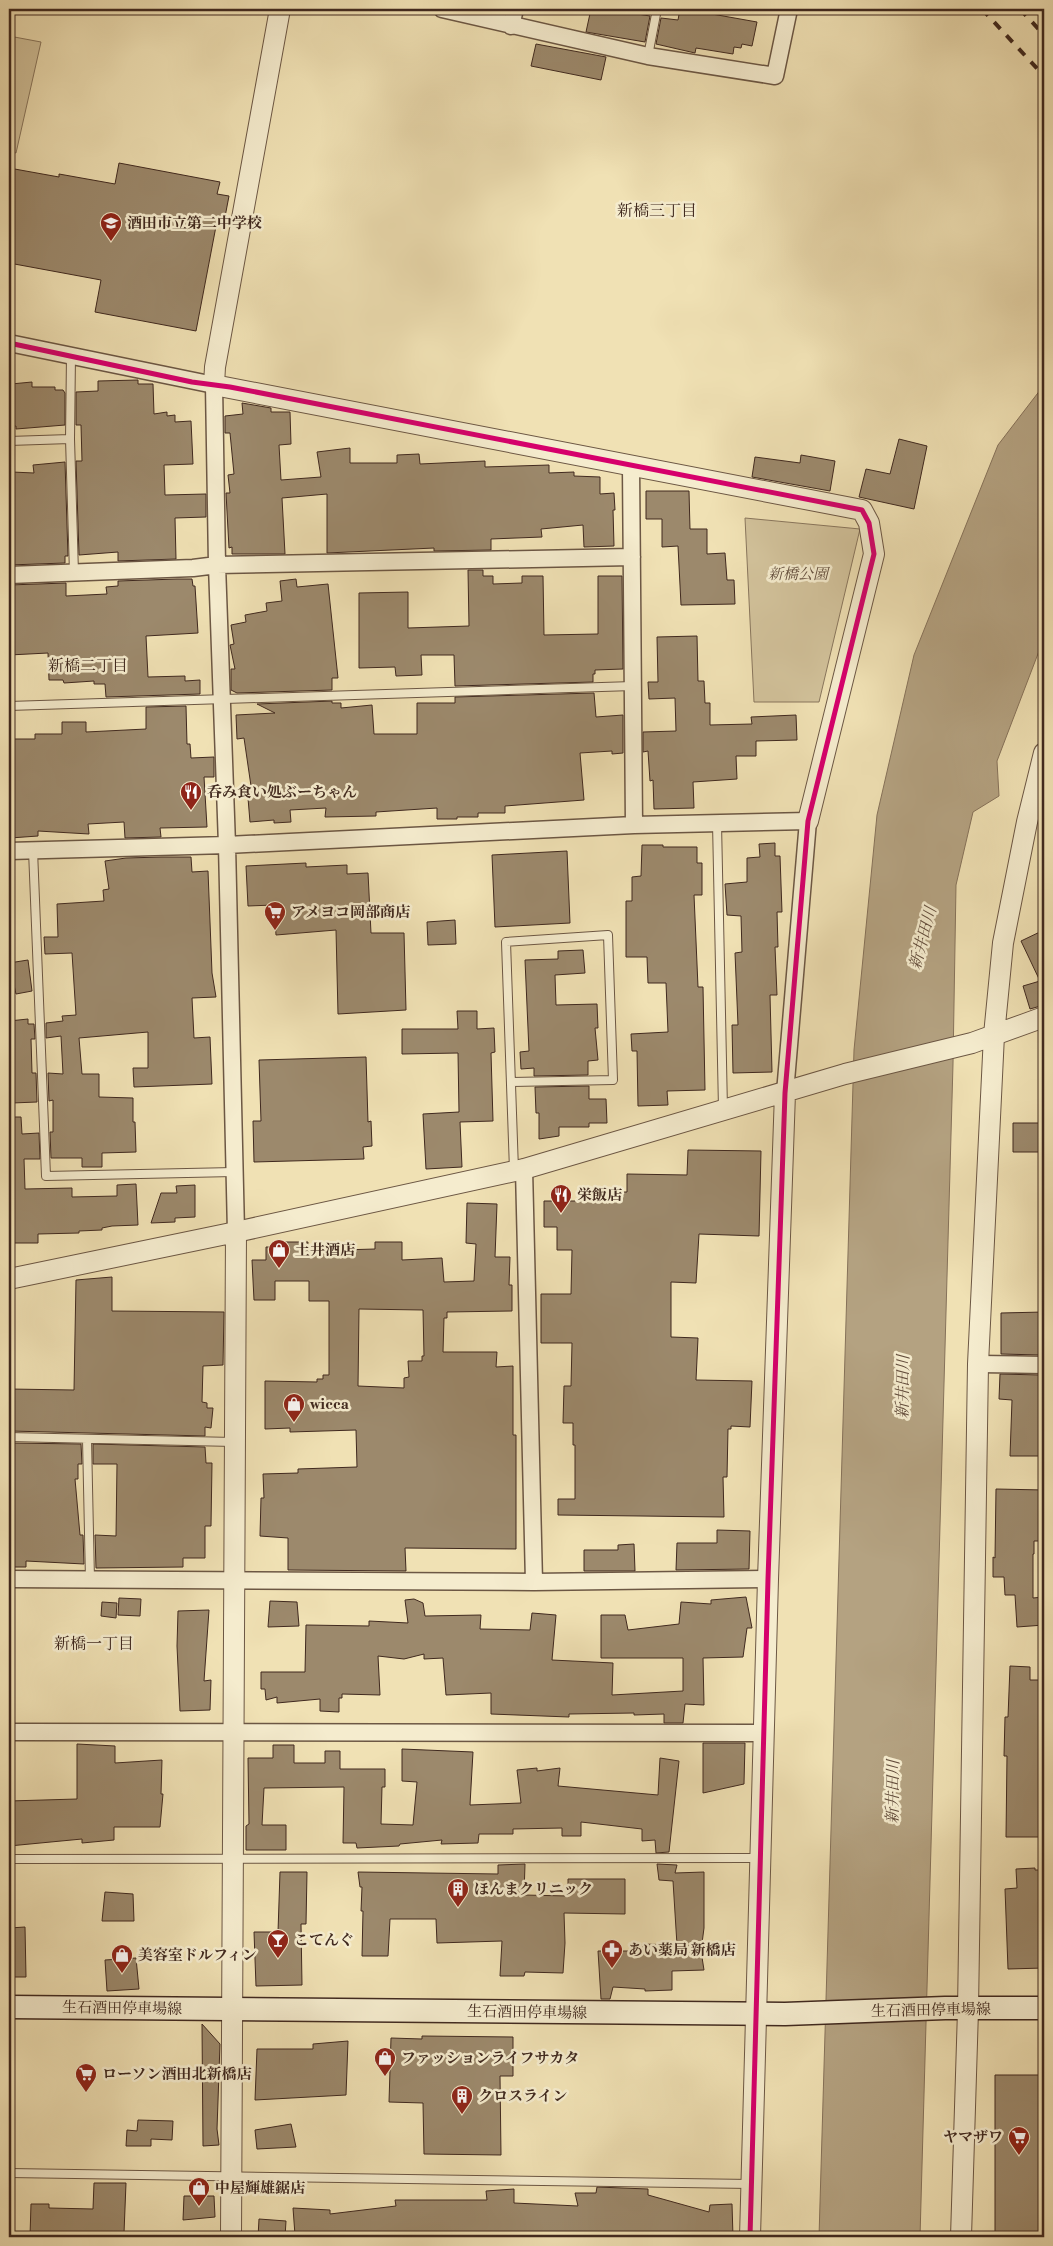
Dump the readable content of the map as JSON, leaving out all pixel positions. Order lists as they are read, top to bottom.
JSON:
{
  "streets": {
    "main road": ["生石酒田停車場線"]
  },
  "districts": ["新橋三丁目", "新橋二丁目", "新橋一丁目"],
  "water": ["新井田川"],
  "parks": ["新橋公園"],
  "places": {
    "school or university": ["酒田市立第二中学校"],
    "restaurant": ["呑み食い処ぶーちゃん", "栄飯店"],
    "supermarket": ["アメヨコ岡部商店", "ローソン酒田北新橋店", "ヤマザワ"],
    "shop": [
      "土井酒店",
      "wicca",
      "美容室ドルフィン",
      "ファッションライフサカタ",
      "中屋輝雄鋸店"
    ],
    "building": ["ほんまクリニック", "クロスライン"],
    "bar": ["こてんぐ"],
    "pharmacy": ["あい薬局 新橋店"]
  }
}
